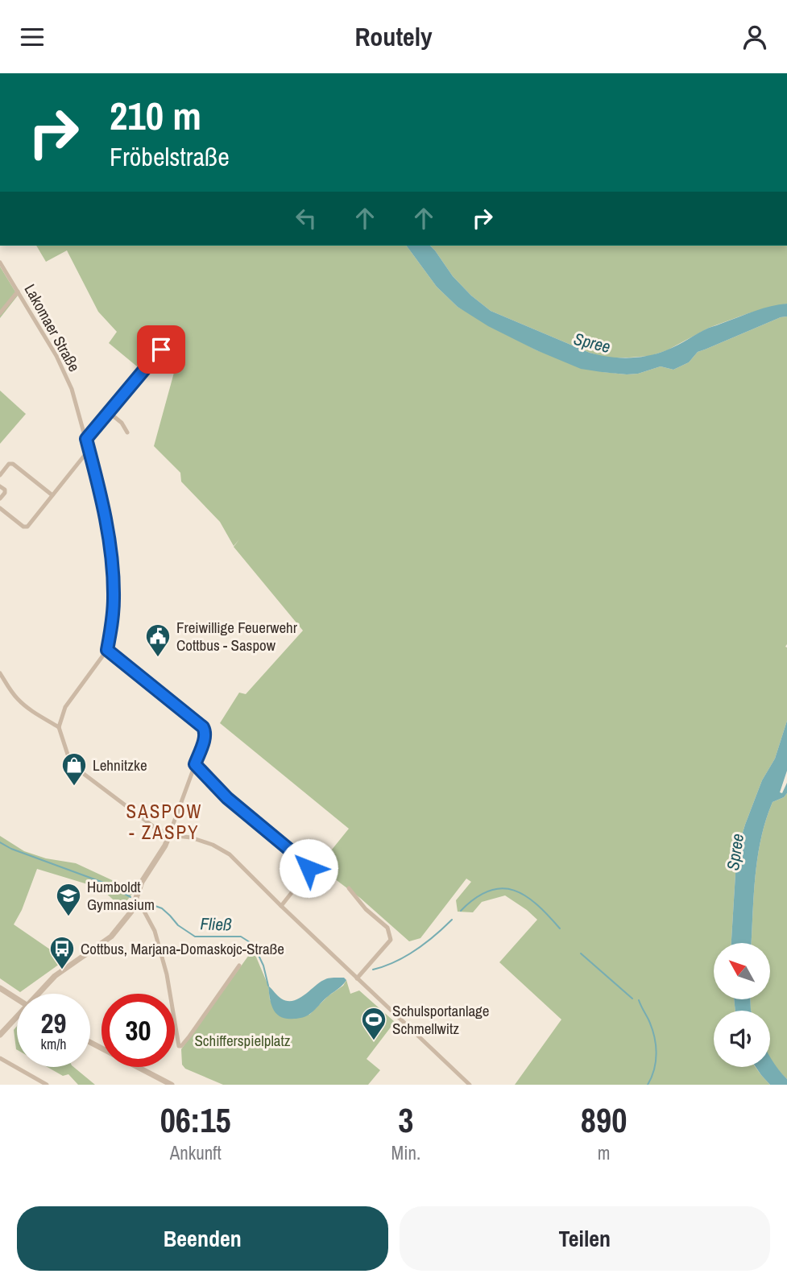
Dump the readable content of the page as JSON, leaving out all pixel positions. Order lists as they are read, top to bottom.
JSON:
{
  "streets": {
    "street": ["Lakomaer Straße"]
  },
  "districts": ["SASPOW - ZASPY"],
  "water": ["Spree", "Fließ"],
  "parks": ["Schifferspielplatz"],
  "places": {
    "public building": ["Freiwillige Feuerwehr Cottbus - Saspow"],
    "shop": ["Lehnitzke"],
    "school or university": ["Humboldt Gymnasium"],
    "bus stop": ["Cottbus, Marjana-Domaskojc-Straße"],
    "sports": ["Schulsportanlage Schmellwitz"]
  },
  "north": "top left",
  "page": {
    "header": "Routely",
    "turn": ["210 m", "Fröbelstraße"],
    "speed": "29 km/h",
    "limit": "30",
    "eta": [
      "06:15",
      "Ankunft",
      "3",
      "Min.",
      "890",
      "m"
    ],
    "buttons": ["Beenden", "Teilen"]
  }
}
